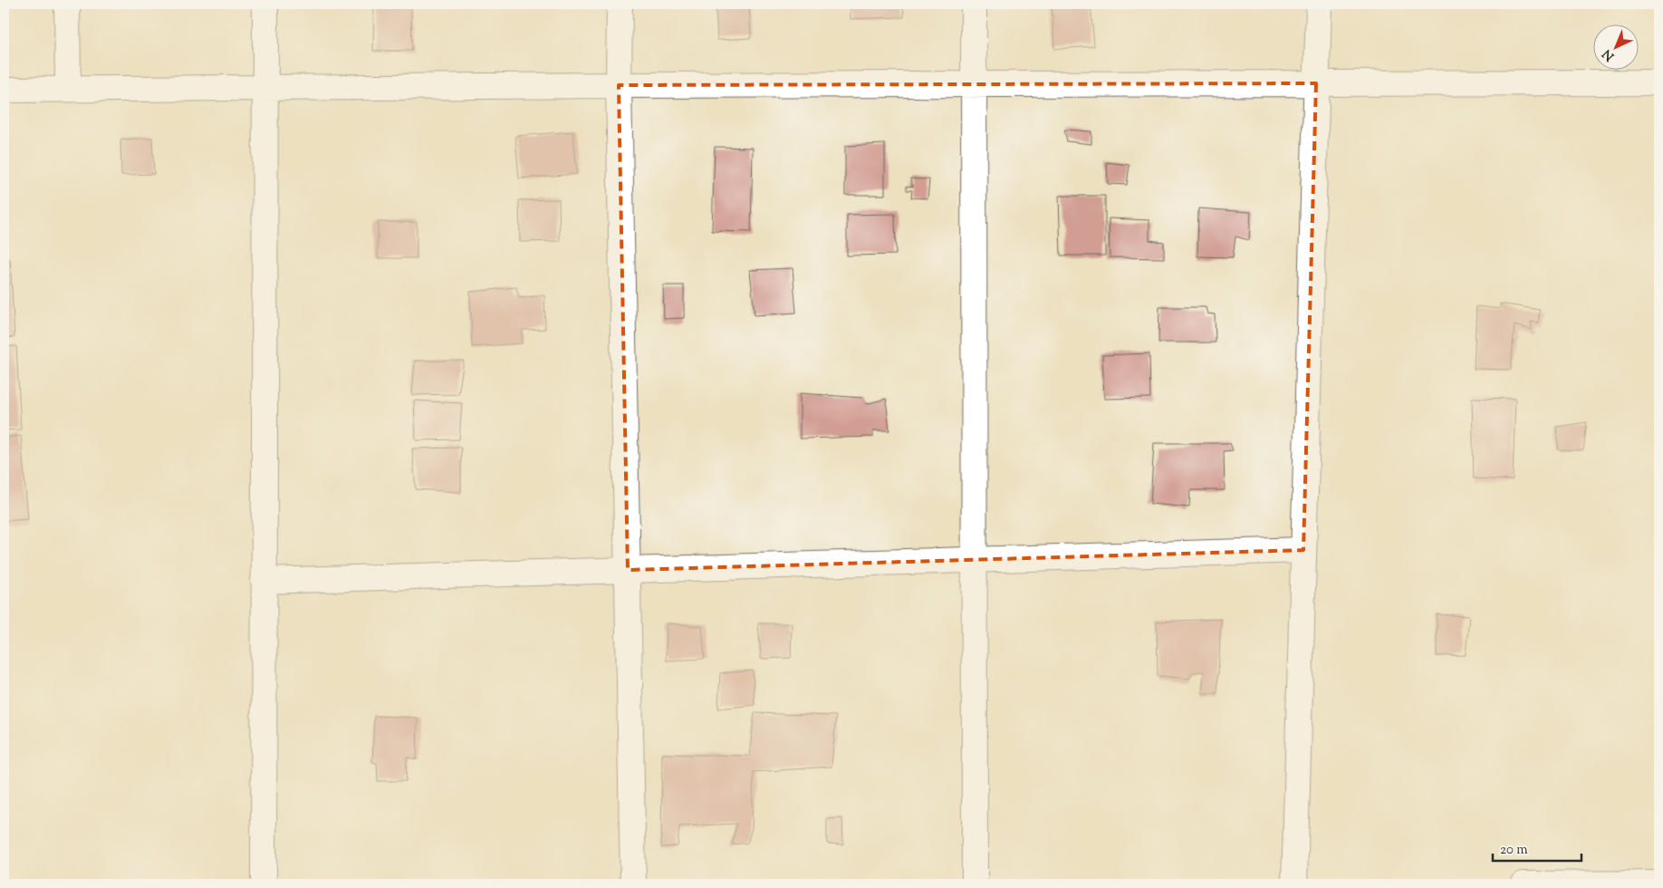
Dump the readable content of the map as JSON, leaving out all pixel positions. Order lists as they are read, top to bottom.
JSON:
{
  "scale_bar": "20 m",
  "north": "bottom left"
}
